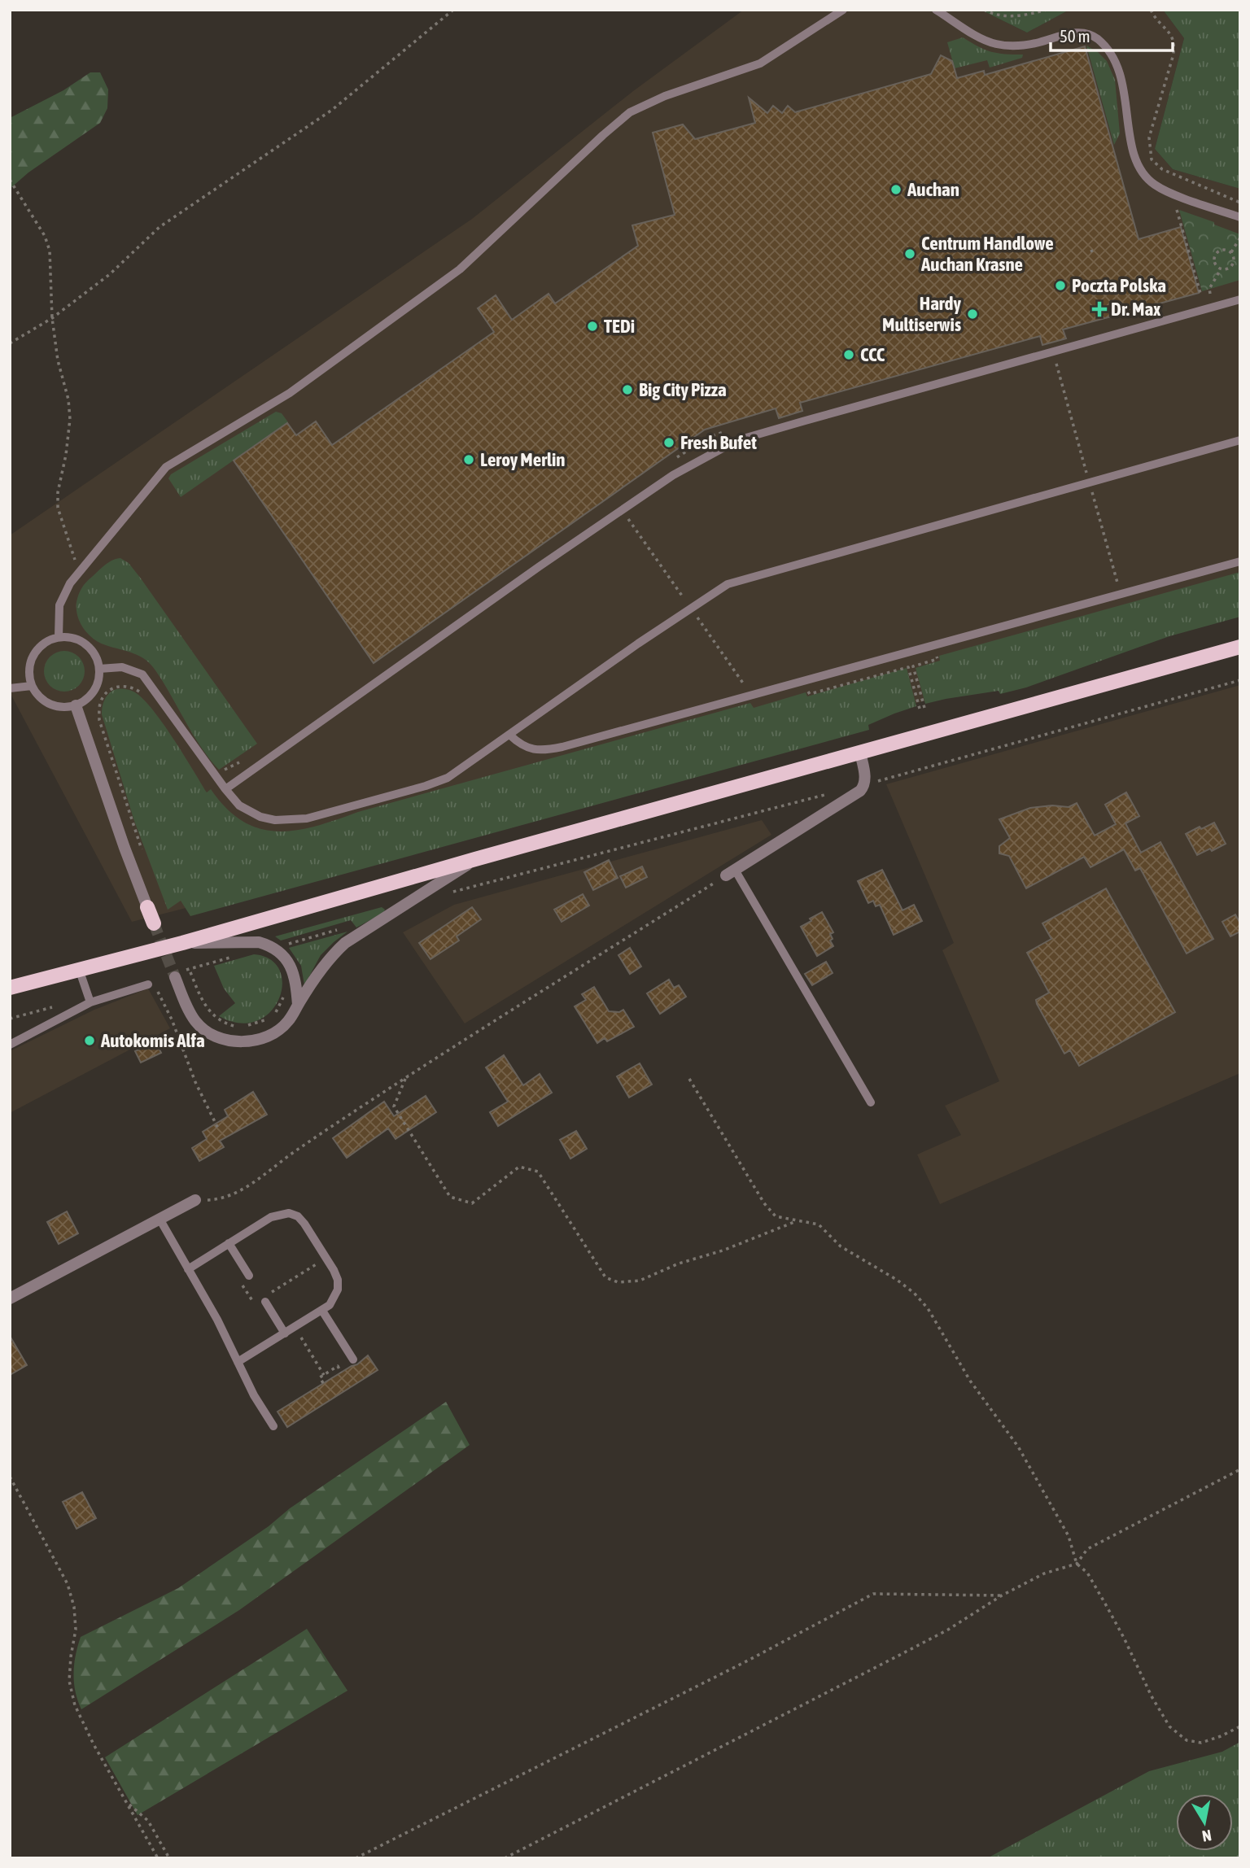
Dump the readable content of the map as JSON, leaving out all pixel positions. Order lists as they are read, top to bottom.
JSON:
{
  "places": {
    "other": [
      "Auchan",
      "Centrum Handlowe Auchan Krasne",
      "Poczta Polska",
      "Hardy Multiserwis",
      "TEDi",
      "CCC",
      "Big City Pizza",
      "Fresh Bufet",
      "Leroy Merlin",
      "Autokomis Alfa"
    ],
    "health": ["Dr. Max"]
  },
  "scale_bar": "50 m",
  "north": "bottom"
}
